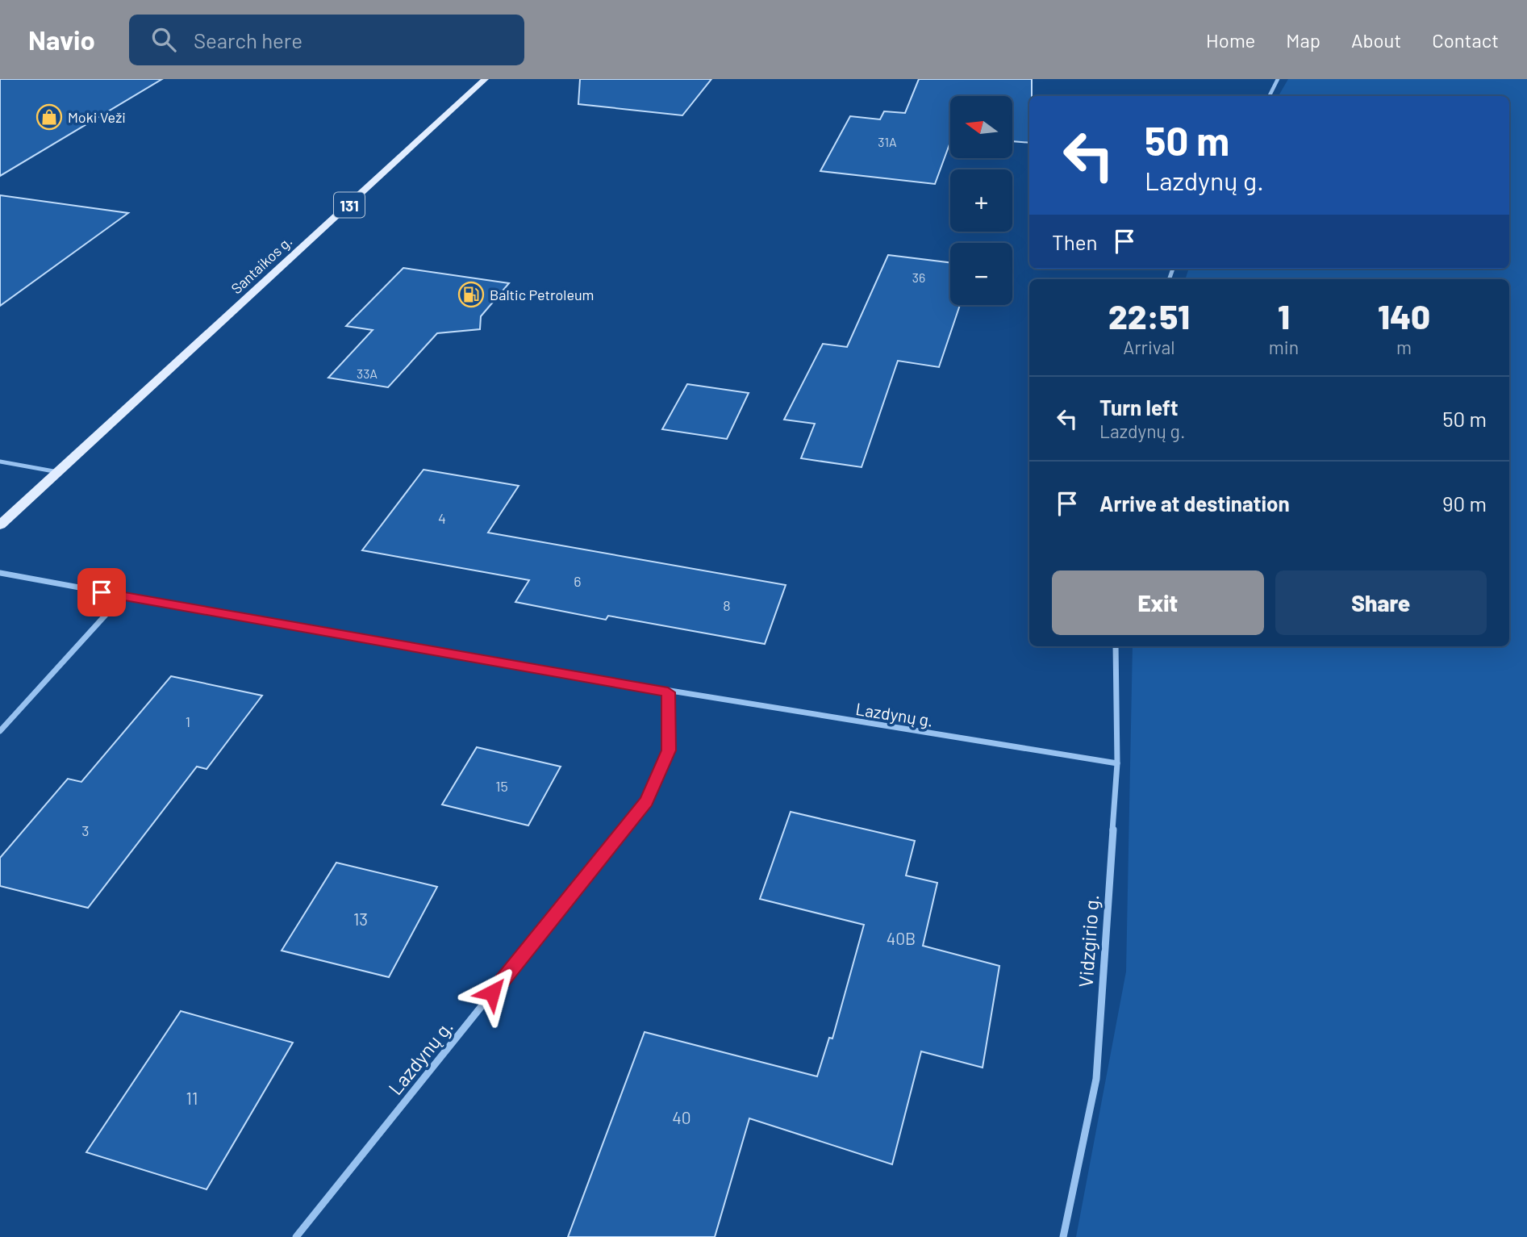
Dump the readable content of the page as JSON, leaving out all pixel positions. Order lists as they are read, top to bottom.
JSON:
{
  "streets": {
    "main road": ["131", "Santaikos g."],
    "street": ["Lazdynų g.", "Vidzgirio g."]
  },
  "crossings": [
    ["Lazdynų g.", "Vidzgirio g."]
  ],
  "places": {
    "shop": ["Moki Veži"],
    "fuel station": ["Baltic Petroleum"]
  },
  "house_numbers": [
    "31A",
    "36",
    "33A",
    "4",
    "6",
    "8",
    "1",
    "15",
    "3",
    "13",
    "40B",
    "11",
    "40"
  ],
  "north": "left",
  "page": {
    "header": "Navio",
    "search": "Search here",
    "nav": [
      "Home",
      "Map",
      "About",
      "Contact"
    ],
    "map_buttons": ["+", "−"],
    "turn": ["50 m", "Lazdynų g."],
    "then": "Then",
    "eta": [
      "22:51",
      "Arrival",
      "1",
      "min",
      "140",
      "m"
    ],
    "list": [
      {
        "name": "Turn left",
        "note": "Lazdynų g.",
        "value": "50 m"
      },
      {
        "name": "Arrive at destination",
        "value": "90 m"
      }
    ],
    "buttons": ["Exit", "Share"]
  }
}
